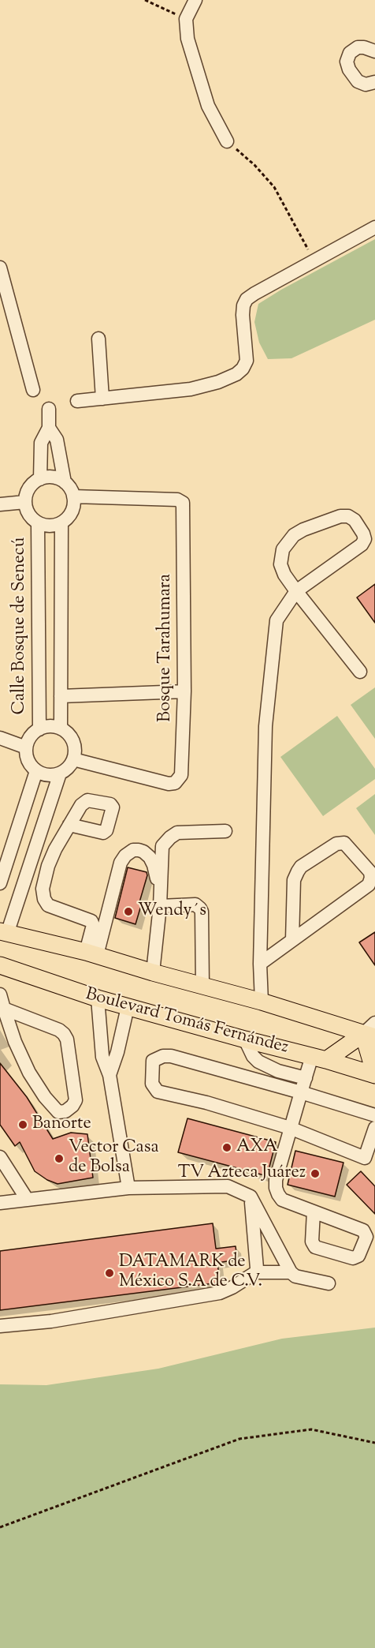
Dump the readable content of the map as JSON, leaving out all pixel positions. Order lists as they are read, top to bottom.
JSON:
{
  "streets": {
    "main road": ["Boulevard Tomás Fernández"],
    "street": ["Calle Bosque de Senecú", "Bosque Tarahumara"]
  },
  "crossings": [
    ["Calle Bosque de Senecú", "Bosque Tarahumara"]
  ],
  "places": [
    "Wendy´s",
    "Banorte",
    "AXA",
    "Vector Casa de Bolsa",
    "TV Azteca Juárez",
    "DATAMARK de México S.A de C.V."
  ]
}
